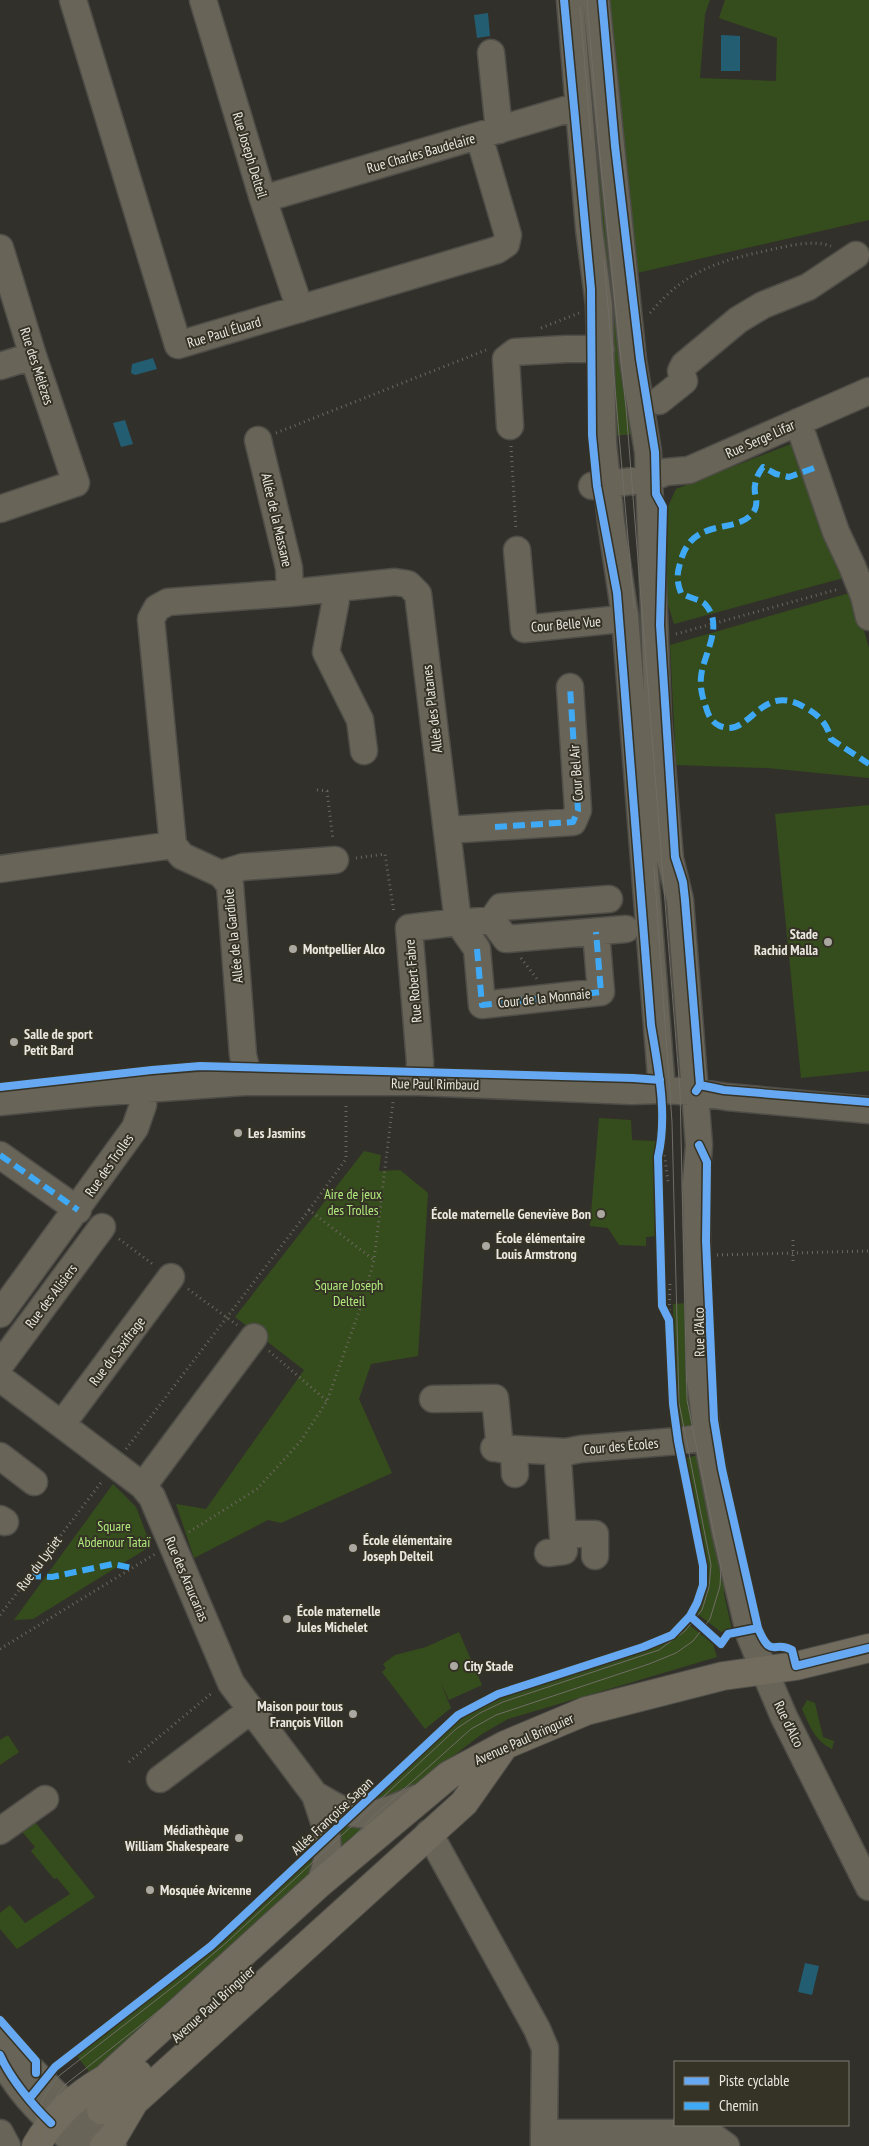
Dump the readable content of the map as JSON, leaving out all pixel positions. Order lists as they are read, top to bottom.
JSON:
{
  "streets": {
    "main road": ["Avenue Paul Bringuier"],
    "street": [
      "Rue Charles Baudelaire",
      "Rue Joseph Delteil",
      "Rue Paul Éluard",
      "Rue des Mélèzes",
      "Rue Serge Lifar",
      "Allée de la Massane",
      "Cour Belle Vue",
      "Allée des Platanes",
      "Cour Bel Air",
      "Allée de la Gardiole",
      "Rue Robert Fabre",
      "Cour de la Monnaie",
      "Rue Paul Rimbaud",
      "Rue des Trolles",
      "Rue des Alisiers",
      "Rue d'Alco",
      "Rue du Saxifrage",
      "Cour des Écoles",
      "Rue des Araucarias"
    ],
    "path": ["Rue du Lyciet"],
    "cycle path": ["Allée Françoise Sagan"]
  },
  "crossings": [
    ["Rue Charles Baudelaire", "Rue Joseph Delteil"],
    ["Rue Charles Baudelaire", "Rue Paul Éluard"],
    ["Rue Joseph Delteil", "Rue Paul Éluard"],
    ["Rue Serge Lifar", "Rue d'Alco"],
    ["Allée de la Massane", "Allée des Platanes"],
    ["Allée des Platanes", "Cour Bel Air"],
    ["Allée des Platanes", "Rue Robert Fabre"],
    ["Allée des Platanes", "Cour de la Monnaie"],
    ["Allée de la Gardiole", "Rue Paul Rimbaud"],
    ["Rue Robert Fabre", "Rue Paul Rimbaud"],
    ["Rue Paul Rimbaud", "Rue des Trolles"],
    ["Rue Paul Rimbaud", "Rue d'Alco"],
    ["Rue Paul Rimbaud", "Rue du Lyciet"],
    ["Rue d'Alco", "Cour des Écoles"],
    ["Rue d'Alco", "Avenue Paul Bringuier"],
    ["Rue du Saxifrage", "Rue des Araucarias"],
    ["Rue du Lyciet", "Rue des Araucarias"],
    ["Rue des Araucarias", "Avenue Paul Bringuier"]
  ],
  "parks": ["Aire de jeux des Trolles", "Square Joseph Delteil", "Square Abdenour Tataï"],
  "places": [
    "Stade Rachid Malla",
    "Montpellier Alco",
    "Salle de sport Petit Bard",
    "Les Jasmins",
    "École maternelle Geneviève Bon",
    "École élémentaire Louis Armstrong",
    "École élémentaire Joseph Delteil",
    "École maternelle Jules Michelet",
    "City Stade",
    "Maison pour tous François Villon",
    "Médiathèque William Shakespeare",
    "Mosquée Avicenne"
  ],
  "legend": ["Piste cyclable", "Chemin"]
}
